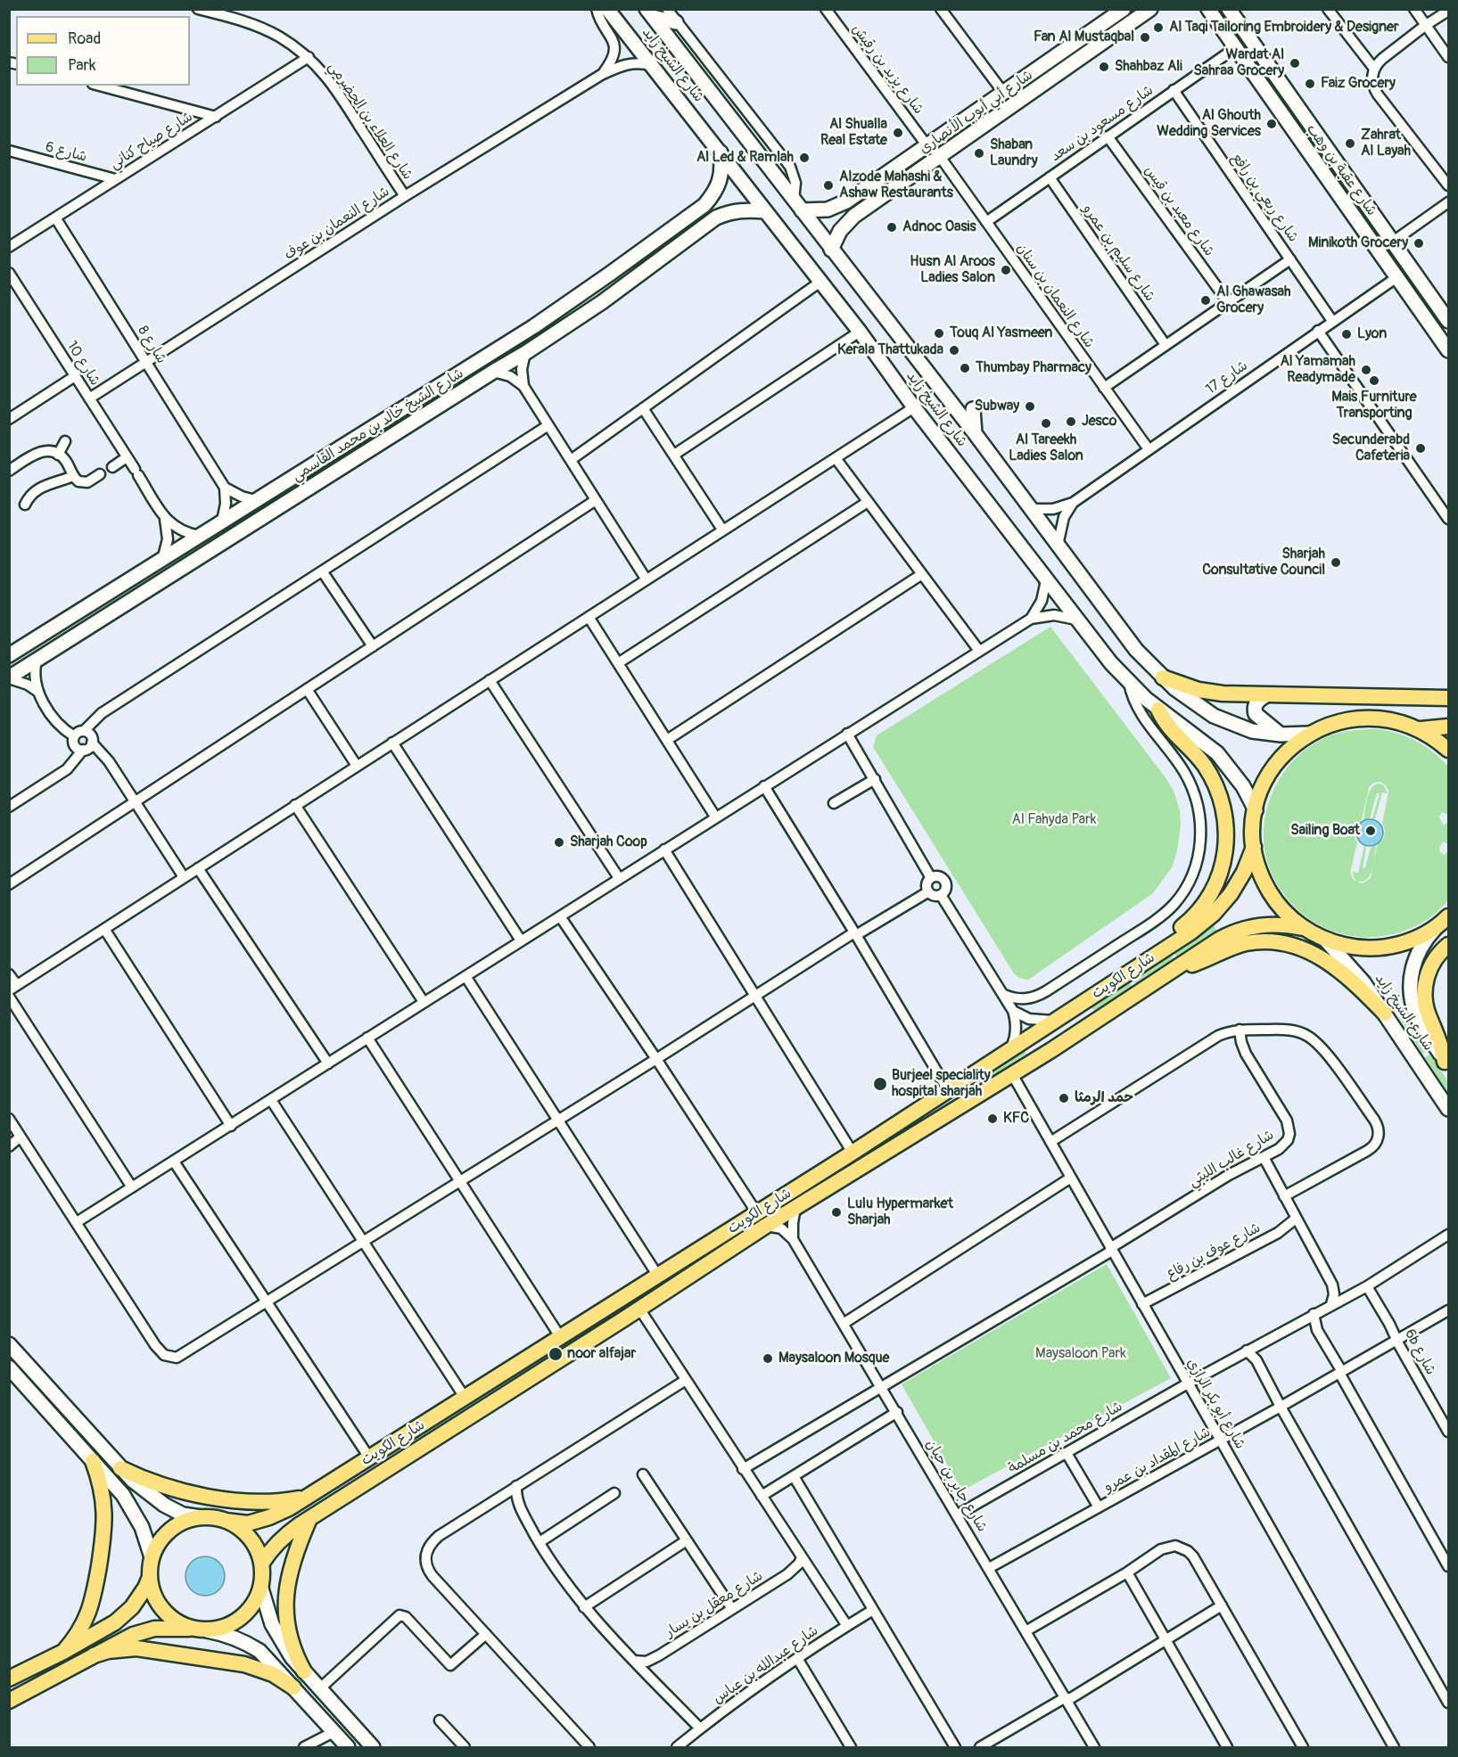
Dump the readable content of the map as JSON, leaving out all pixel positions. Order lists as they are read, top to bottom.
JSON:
{
  "streets": {
    "main road": ["شارع الكويت"],
    "street": [
      "شارع الشيخ زايد",
      "شارع يزيد بن رقيش",
      "شارع أبي أيوب الأنصاري",
      "شارع العلاء بن الحضرمي",
      "شارع مسعود بن سعد",
      "شارع صياح كناني",
      "شارع 6",
      "شارع عقبة بن وهب",
      "شارع ربعي بن رافع",
      "شارع معبد بن قيس",
      "شارع النعمان بن عوف",
      "شارع سليم بن عمرو",
      "شارع النعمان بن سنان",
      "شارع 8",
      "شارع 10",
      "شارع 17",
      "شارع الشيخ خالد بن محمد القاسمي",
      "شارع غالب الليثي",
      "شارع عوف بن رفاع",
      "6b شارع",
      "شارع أبو بكر الرازي",
      "شارع محمد بن مسلمة",
      "شارع المقداد بن عمرو",
      "شارع جابر بن حيان",
      "شارع معقل بن يسار",
      "شارع عبدالله بن عباس"
    ]
  },
  "crossings": [
    ["شارع الشيخ زايد", "شارع أبي أيوب الأنصاري"],
    ["شارع الشيخ زايد", "شارع النعمان بن عوف"],
    ["شارع الشيخ زايد", "شارع 17"],
    ["شارع الشيخ زايد", "شارع الشيخ خالد بن محمد القاسمي"],
    ["شارع يزيد بن رقيش", "شارع أبي أيوب الأنصاري"],
    ["شارع أبي أيوب الأنصاري", "شارع النعمان بن سنان"],
    ["شارع العلاء بن الحضرمي", "شارع صياح كناني"],
    ["شارع العلاء بن الحضرمي", "شارع النعمان بن عوف"],
    ["شارع مسعود بن سعد", "شارع عقبة بن وهب"],
    ["شارع مسعود بن سعد", "شارع ربعي بن رافع"],
    ["شارع مسعود بن سعد", "شارع معبد بن قيس"],
    ["شارع مسعود بن سعد", "شارع سليم بن عمرو"],
    ["شارع مسعود بن سعد", "شارع النعمان بن سنان"],
    ["شارع صياح كناني", "شارع 6"],
    ["شارع صياح كناني", "شارع 8"],
    ["شارع عقبة بن وهب", "شارع 17"],
    ["شارع ربعي بن رافع", "شارع 17"],
    ["شارع النعمان بن عوف", "شارع 8"],
    ["شارع النعمان بن عوف", "شارع 10"],
    ["شارع النعمان بن سنان", "شارع 17"],
    ["شارع 10", "شارع الشيخ خالد بن محمد القاسمي"],
    ["شارع الكويت", "شارع أبو بكر الرازي"],
    ["شارع الكويت", "شارع جابر بن حيان"],
    ["شارع غالب الليثي", "شارع أبو بكر الرازي"],
    ["شارع غالب الليثي", "شارع جابر بن حيان"],
    ["شارع عوف بن رفاع", "شارع أبو بكر الرازي"],
    ["6b شارع", "شارع محمد بن مسلمة"],
    ["6b شارع", "شارع المقداد بن عمرو"],
    ["شارع أبو بكر الرازي", "شارع محمد بن مسلمة"],
    ["شارع أبو بكر الرازي", "شارع المقداد بن عمرو"],
    ["شارع محمد بن مسلمة", "شارع جابر بن حيان"],
    ["شارع المقداد بن عمرو", "شارع جابر بن حيان"]
  ],
  "parks": ["Al Fahyda Park", "Maysaloon Park"],
  "places": [
    "Al Taqi Tailoring Embroidery & Designer",
    "Fan Al Mustaqbal",
    "Wardat Al Sahraa Grocery",
    "Shahbaz Ali",
    "Faiz Grocery",
    "Al Ghouth Wedding Services",
    "Al Shualla Real Estate",
    "Zahrat Al Layah",
    "Shaban Laundry",
    "Al Led & Ramlah",
    "Alzode Mahashi & Ashaw Restaurants",
    "Adnoc Oasis",
    "Minikoth Grocery",
    "Husn Al Aroos Ladies Salon",
    "Al Ghawasah Grocery",
    "Touq Al Yasmeen",
    "Lyon",
    "Kerala Thattukada",
    "Thumbay Pharmacy",
    "Al Yamamah Readymade",
    "Mais Furniture Transporting",
    "Subway",
    "Jesco",
    "Al Tareekh Ladies Salon",
    "Secunderabd Cafeteria",
    "Sharjah Consultative Council",
    "Sailing Boat",
    "Sharjah Coop",
    "Burjeel speciality hospital sharjah",
    "حمد الرمثا",
    "KFC",
    "Lulu Hypermarket Sharjah",
    "noor alfajar",
    "Maysaloon Mosque"
  ],
  "legend": ["Road", "Park"]
}
